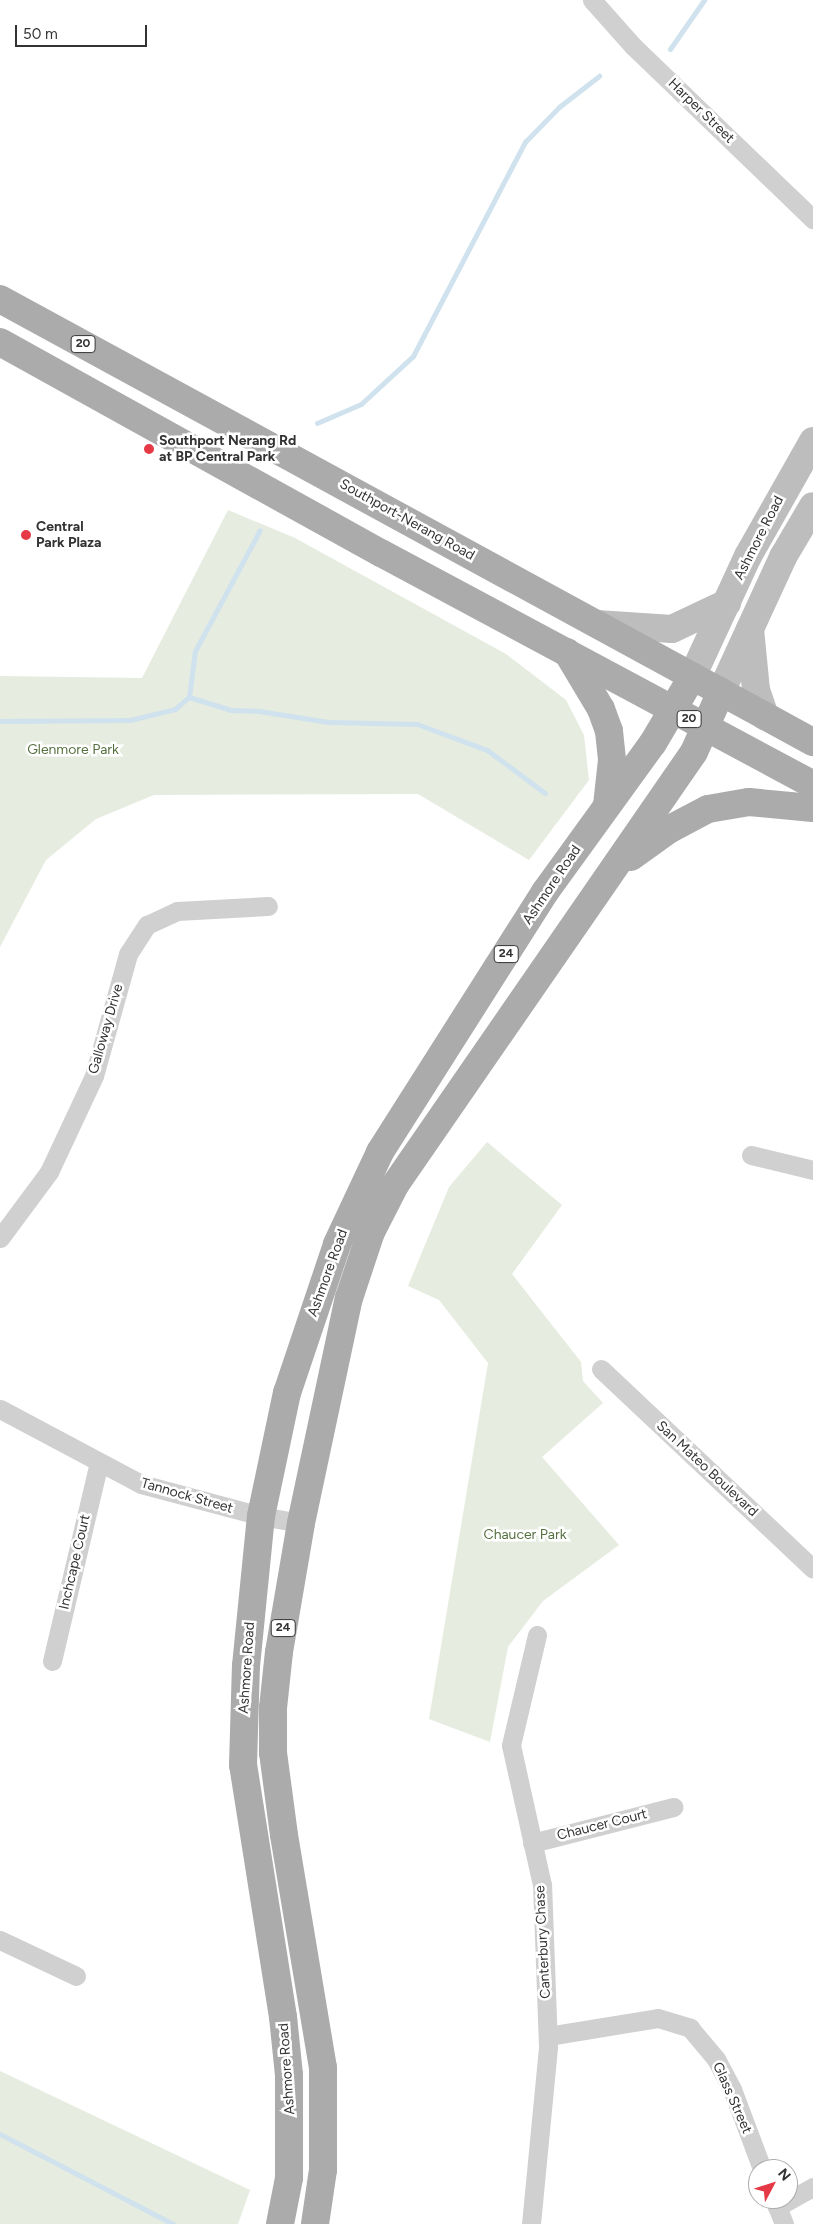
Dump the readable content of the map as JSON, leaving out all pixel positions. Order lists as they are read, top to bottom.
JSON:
{
  "streets": {
    "main road": [
      "20",
      "Southport-Nerang Road",
      "Ashmore Road",
      "24"
    ],
    "street": [
      "Harper Street",
      "Galloway Drive",
      "San Mateo Boulevard",
      "Tannock Street",
      "Inchcape Court",
      "Chaucer Court",
      "Canterbury Chase",
      "Glass Street"
    ]
  },
  "crossings": [
    ["20", "Ashmore Road"],
    ["Southport-Nerang Road", "Ashmore Road"],
    ["Ashmore Road", "Tannock Street"],
    ["Tannock Street", "Inchcape Court"],
    ["Chaucer Court", "Canterbury Chase"],
    ["Canterbury Chase", "Glass Street"]
  ],
  "parks": ["Glenmore Park", "Chaucer Park"],
  "places": ["Southport Nerang Rd at BP Central Park", "Central Park Plaza"],
  "scale_bar": "50 m",
  "north": "top right"
}
